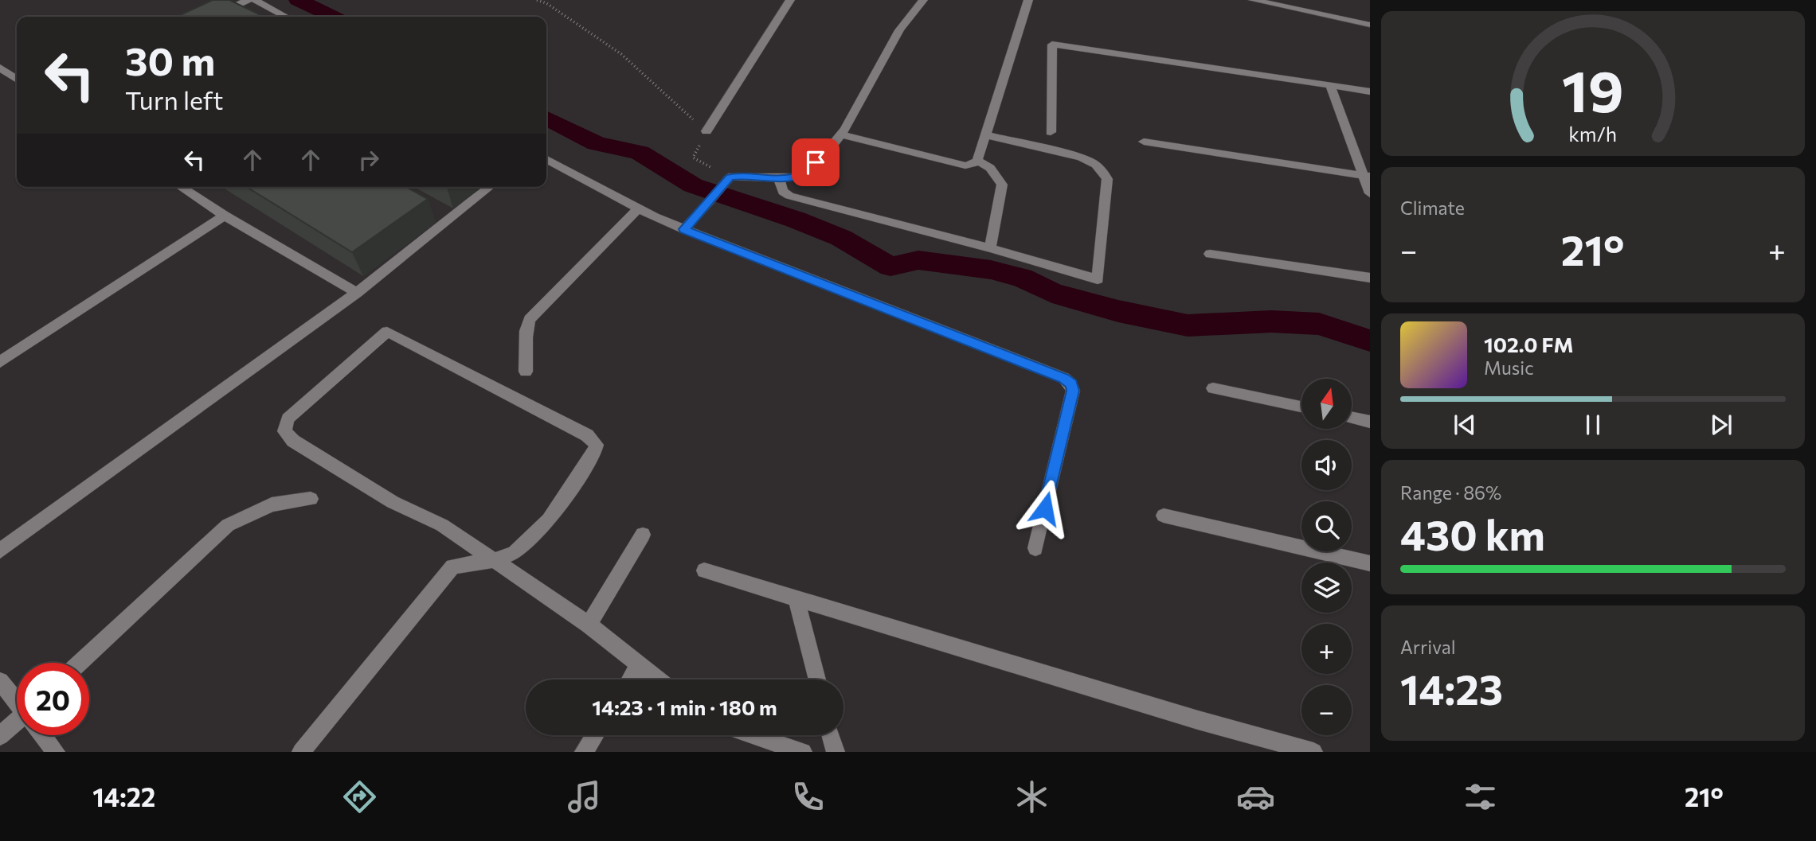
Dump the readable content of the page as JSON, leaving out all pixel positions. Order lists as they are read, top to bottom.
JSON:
{
  "north": "top",
  "page": {
    "turn": ["30 m", "Turn left"],
    "tile": [
      "Climate",
      ["Range · 86%", "430 km"],
      ["Arrival", "14:23"]
    ],
    "heat": ["−", "21°", "+"],
    "song": ["102.0 FM", "Music"],
    "map_buttons": ["+", "−"],
    "limit": "20",
    "trip": "14:23 · 1 min · 180 m",
    "tabs": ["14:22", "21°"],
    "gauge": ["19", "km/h"]
  }
}
